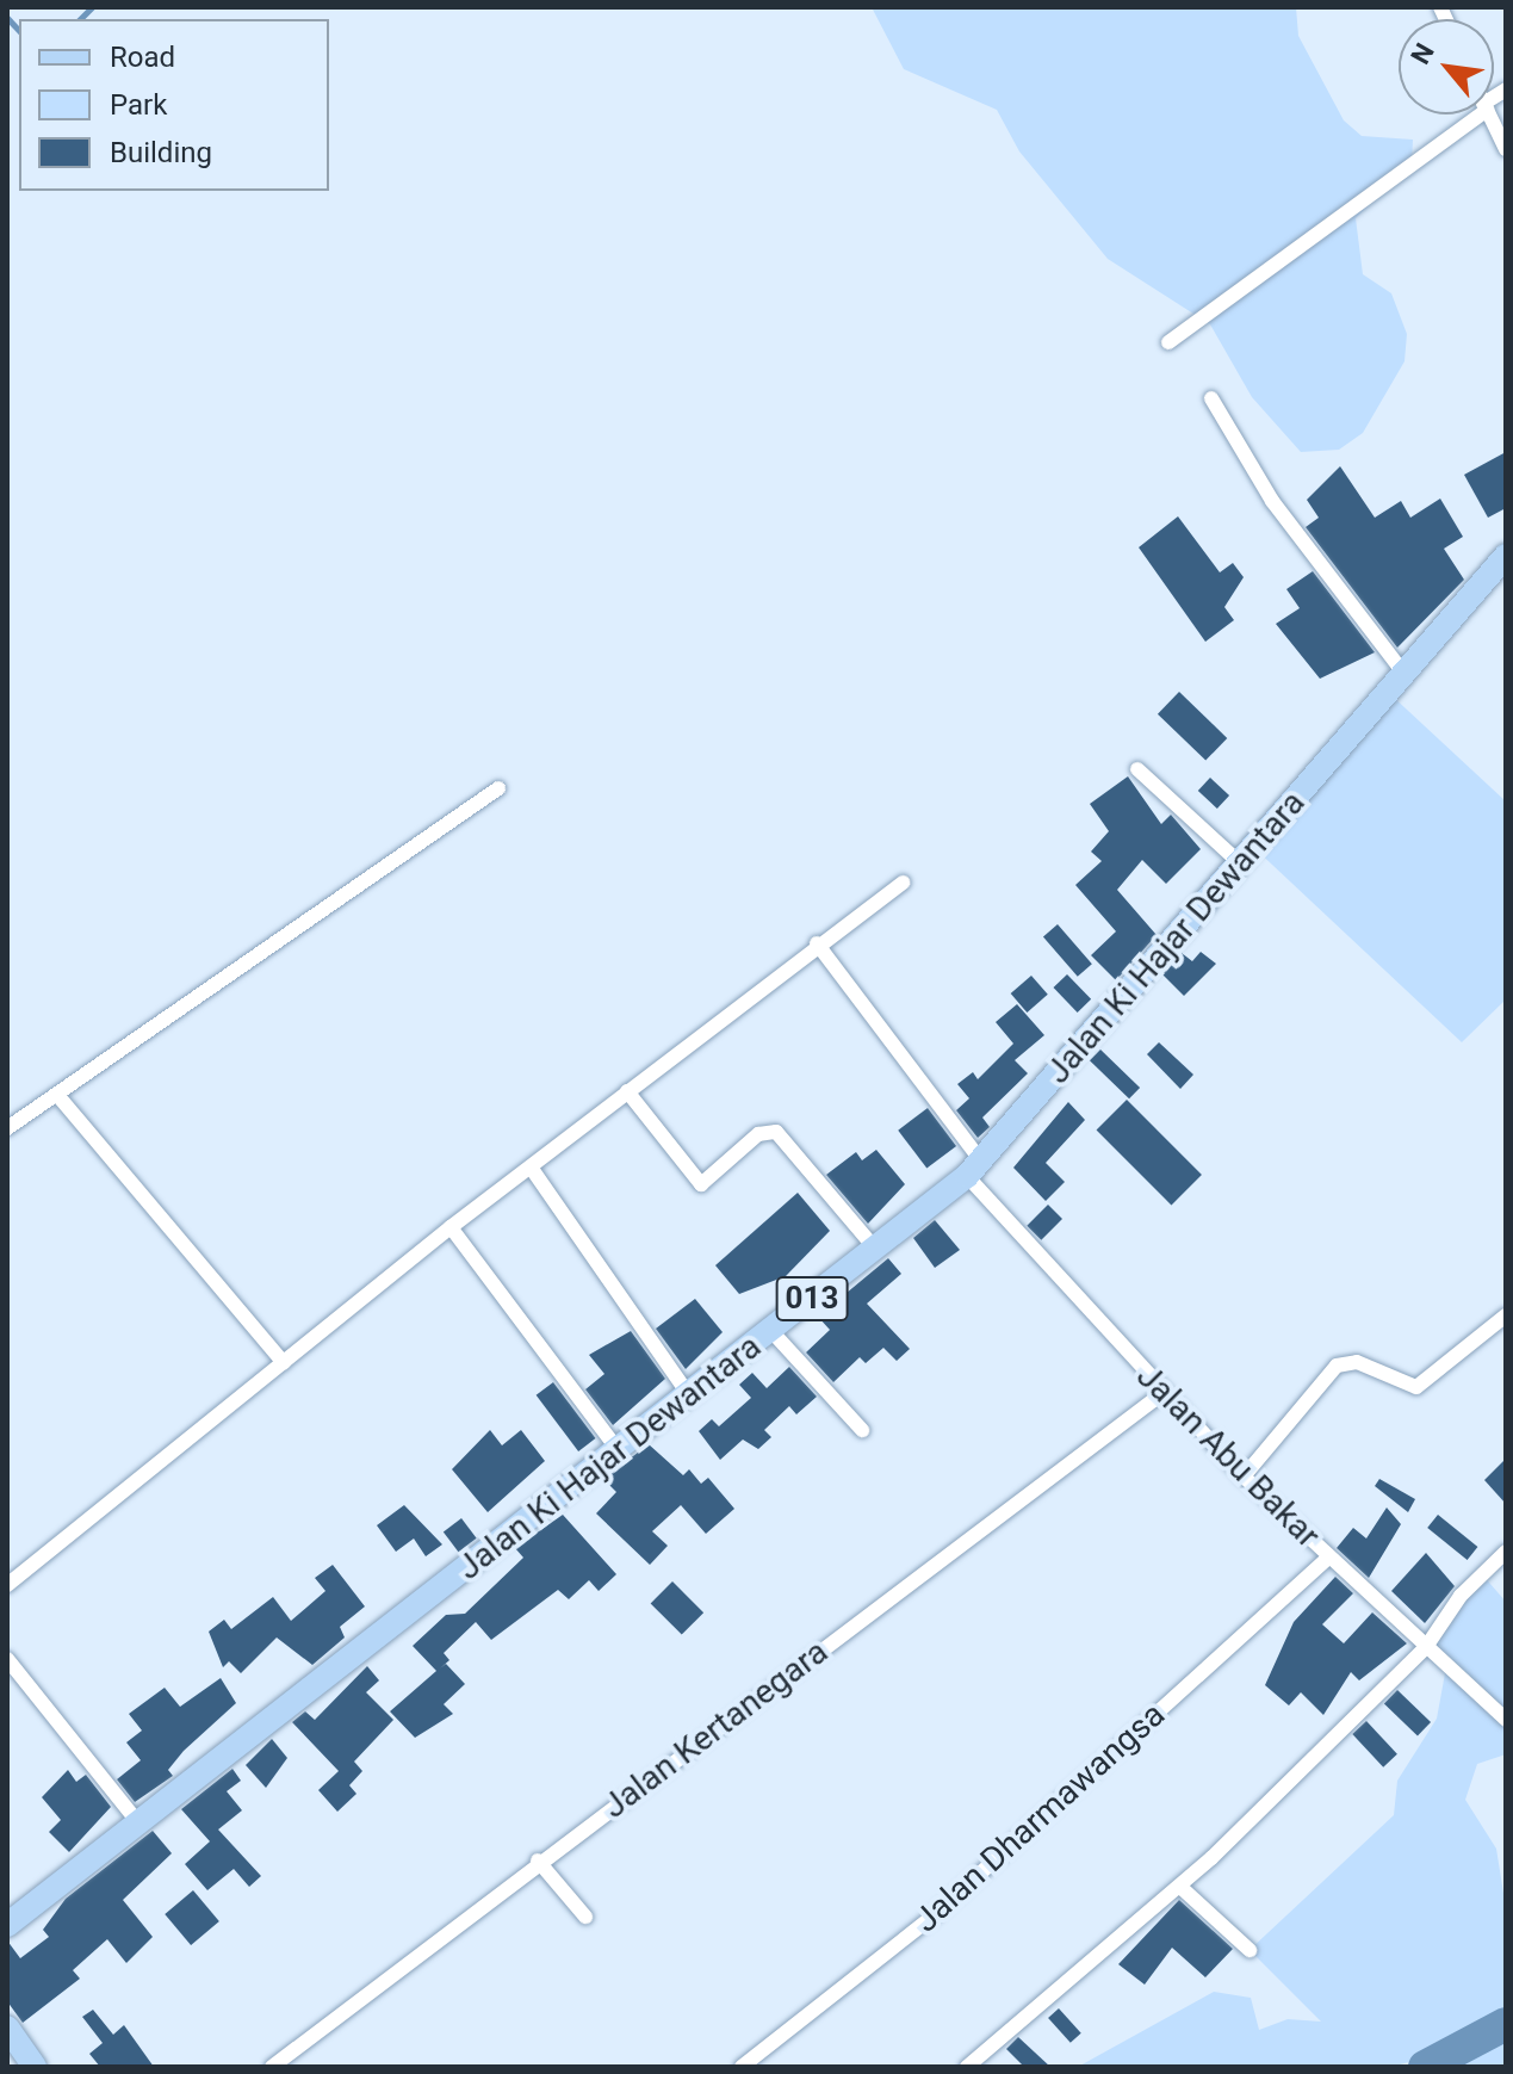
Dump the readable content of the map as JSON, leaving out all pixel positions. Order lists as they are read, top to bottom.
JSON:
{
  "streets": {
    "main road": ["Jalan Ki Hajar Dewantara", "013"],
    "street": ["Jalan Abu Bakar", "Jalan Kertanegara", "Jalan Dharmawangsa"]
  },
  "crossings": [
    ["Jalan Ki Hajar Dewantara", "Jalan Abu Bakar"],
    ["Jalan Abu Bakar", "Jalan Kertanegara"],
    ["Jalan Abu Bakar", "Jalan Dharmawangsa"]
  ],
  "legend": ["Road", "Park", "Building"],
  "north": "top left"
}
